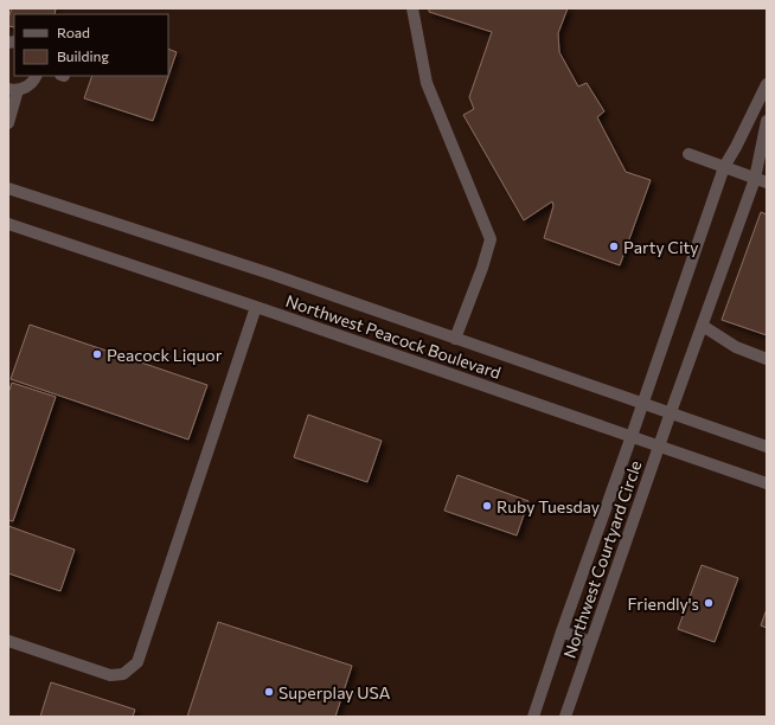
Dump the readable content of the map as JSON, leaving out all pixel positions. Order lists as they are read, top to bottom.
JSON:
{
  "streets": {
    "street": ["Northwest Peacock Boulevard", "Northwest Courtyard Circle"]
  },
  "crossings": [
    ["Northwest Peacock Boulevard", "Northwest Courtyard Circle"]
  ],
  "places": [
    "Party City",
    "Peacock Liquor",
    "Ruby Tuesday",
    "Friendly's",
    "Superplay USA"
  ],
  "legend": ["Road", "Building"]
}
